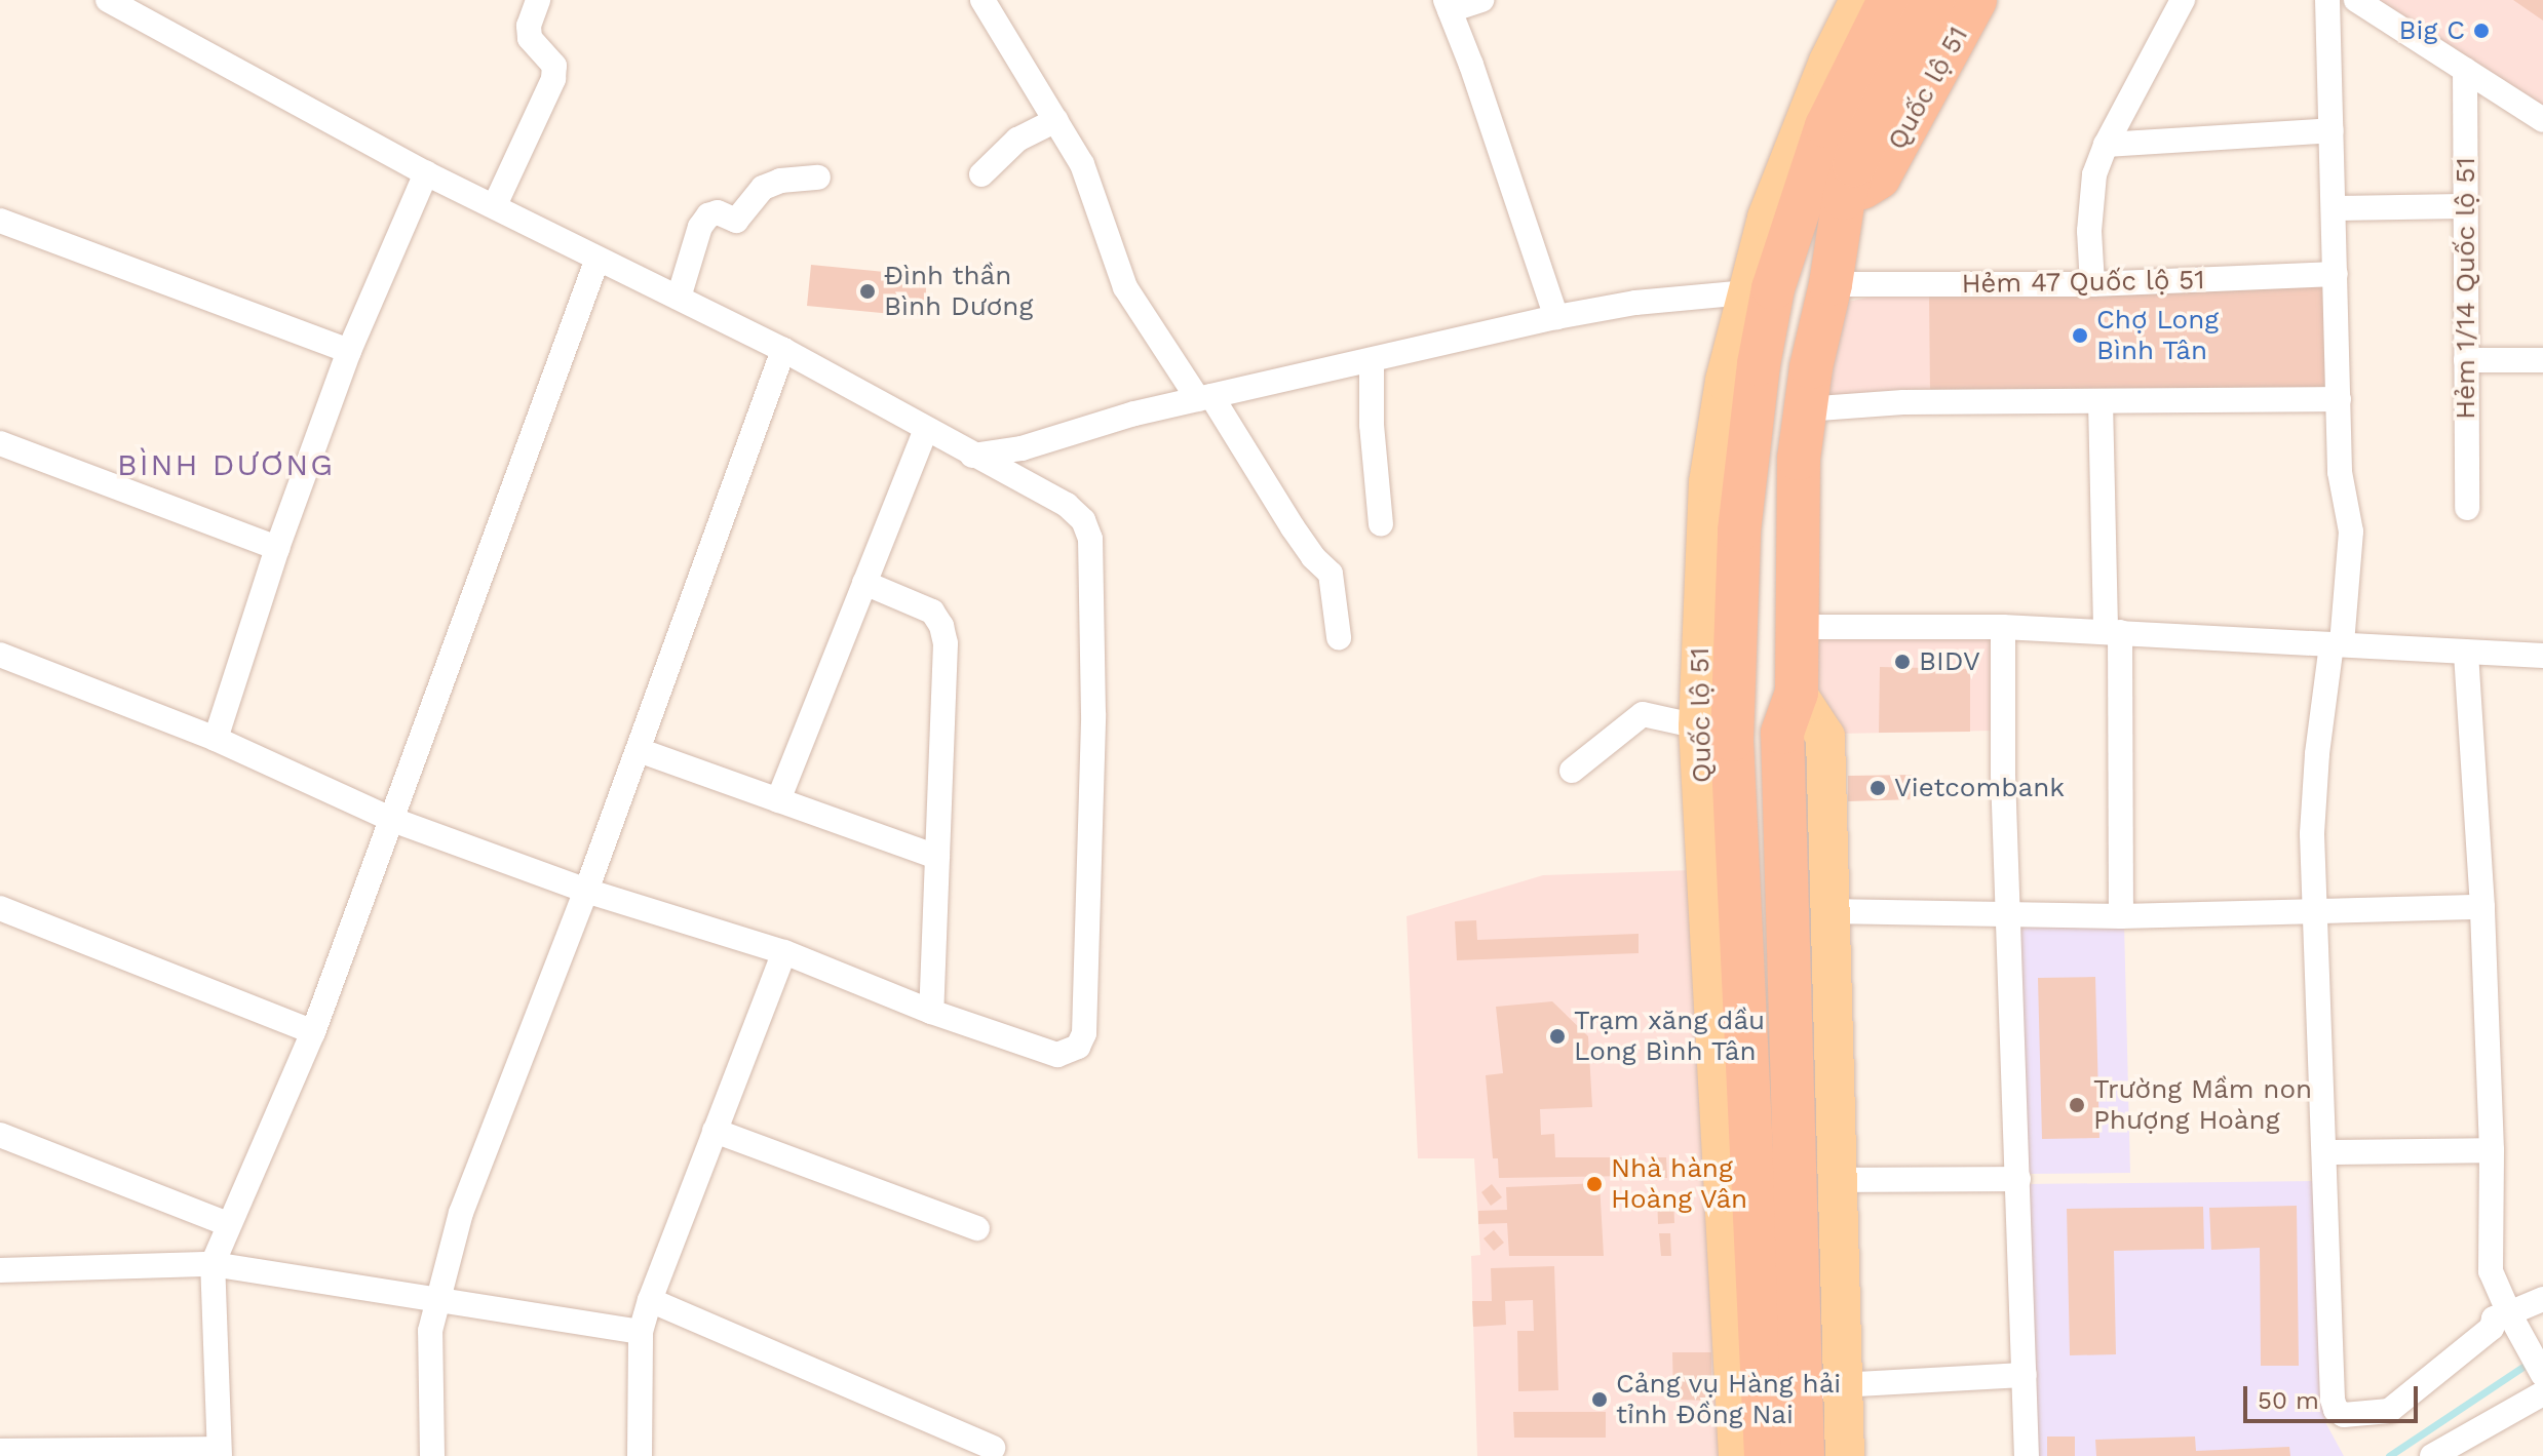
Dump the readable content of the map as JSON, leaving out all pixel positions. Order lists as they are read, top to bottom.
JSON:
{
  "streets": {
    "highway": ["Quốc lộ 51"],
    "street": ["Hẻm 47 Quốc lộ 51", "Hẻm 1/14 Quốc lộ 51"]
  },
  "districts": ["BÌNH DƯƠNG"],
  "places": [
    "Big C",
    "Đình thần Bình Dương",
    "Chợ Long Bình Tân",
    "BIDV",
    "Vietcombank",
    "Trạm xăng dầu Long Bình Tân",
    "Trường Mầm non Phượng Hoàng",
    "Nhà hàng Hoàng Vân",
    "Cảng vụ Hàng hải tỉnh Đồng Nai"
  ],
  "scale_bar": "50 m"
}
